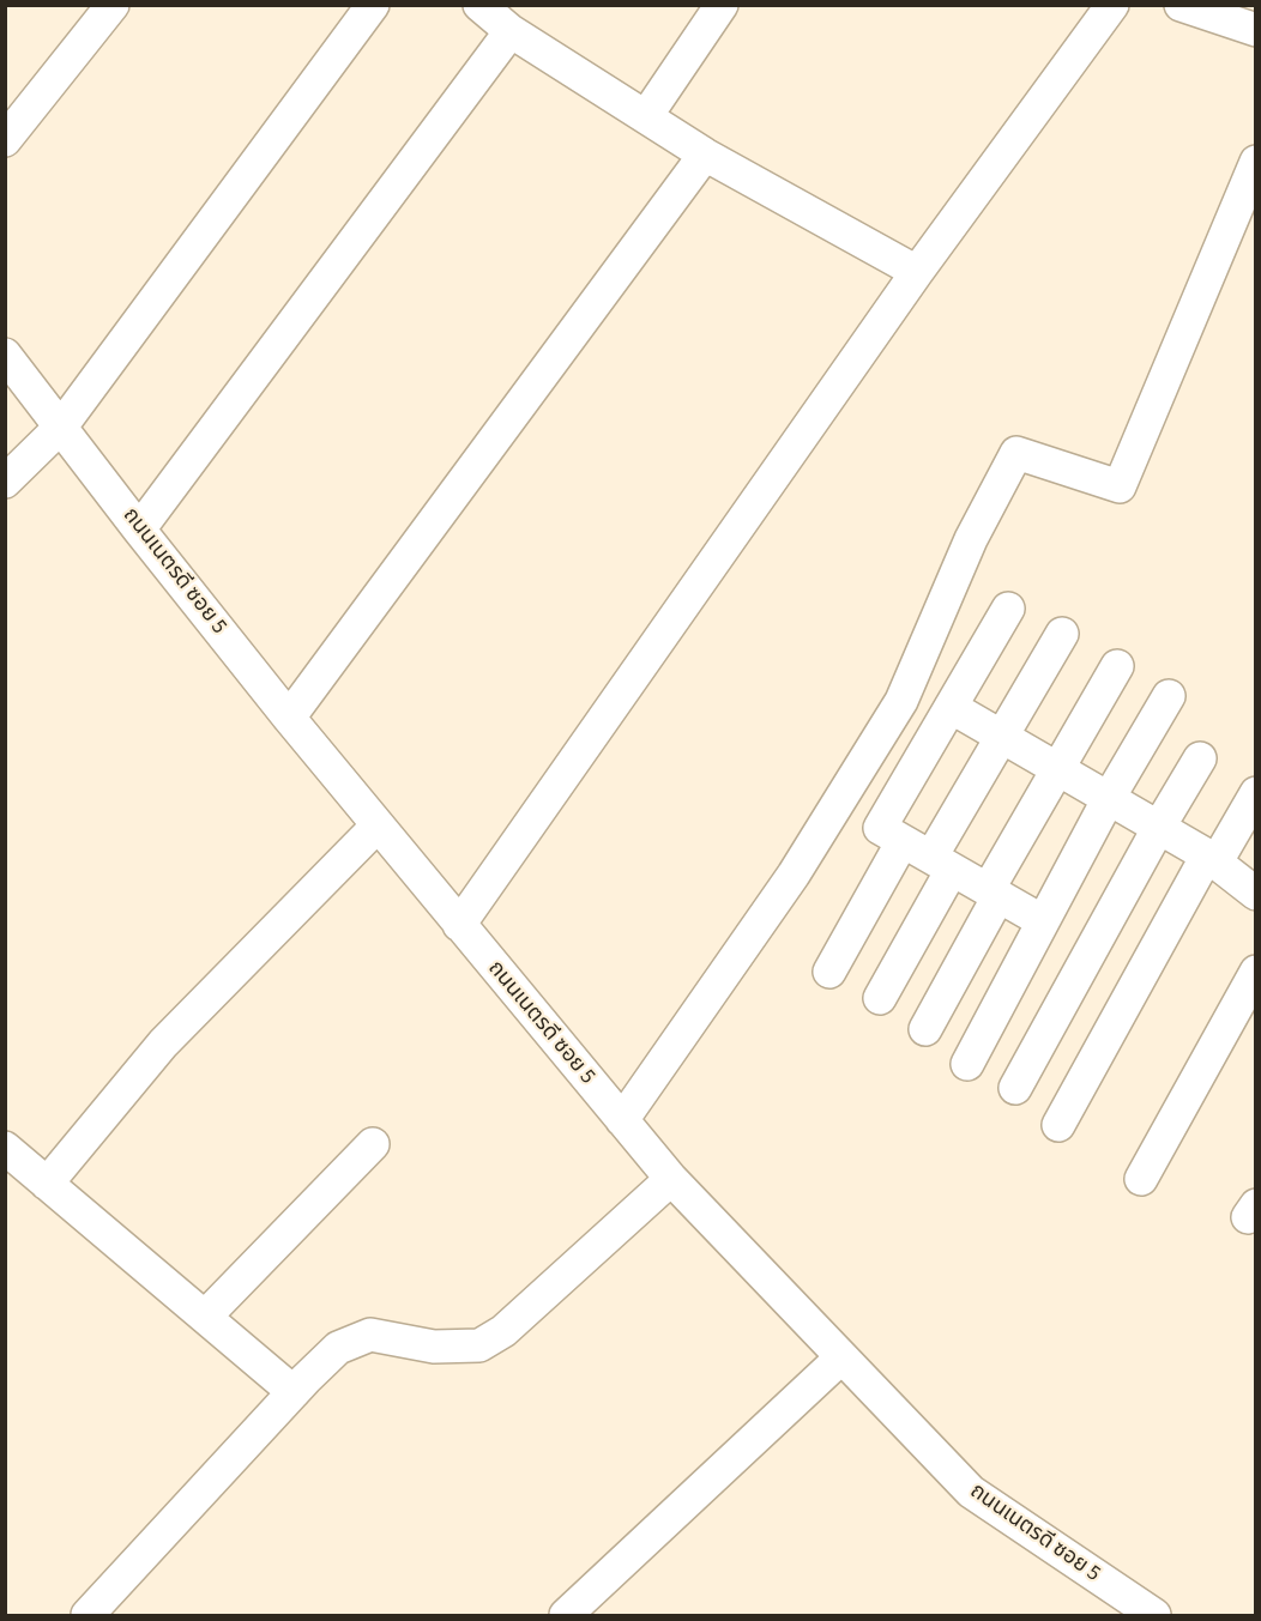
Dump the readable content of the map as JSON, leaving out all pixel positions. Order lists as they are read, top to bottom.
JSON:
{
  "streets": {
    "street": ["ถนนเนตรดี ซอย 5"]
  }
}
